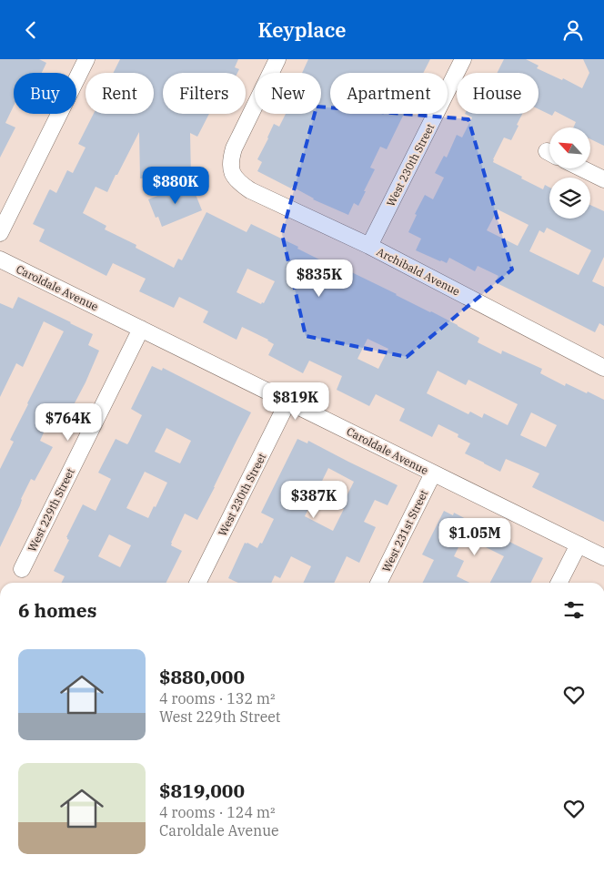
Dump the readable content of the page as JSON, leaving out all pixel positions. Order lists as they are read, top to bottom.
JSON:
{
  "streets": {
    "street": [
      "West 230th Street",
      "Archibald Avenue",
      "Caroldale Avenue",
      "West 229th Street",
      "West 231st Street"
    ]
  },
  "crossings": [
    ["West 230th Street", "Archibald Avenue"],
    ["West 230th Street", "Caroldale Avenue"],
    ["Caroldale Avenue", "West 229th Street"],
    ["Caroldale Avenue", "West 231st Street"]
  ],
  "north": "top left",
  "page": {
    "header": "Keyplace",
    "chip": [
      "Buy",
      "Rent",
      "Filters",
      "New",
      "Apartment",
      "House"
    ],
    "price": [
      "$880K",
      "$835K",
      "$819K",
      "$764K",
      "$387K",
      "$1.05M"
    ],
    "heading": "6 homes",
    "list": [
      {
        "name": "$880,000",
        "note": "4 rooms · 132 m² · West 229th Street"
      },
      {
        "name": "$819,000",
        "note": "4 rooms · 124 m² · Caroldale Avenue"
      }
    ]
  }
}
